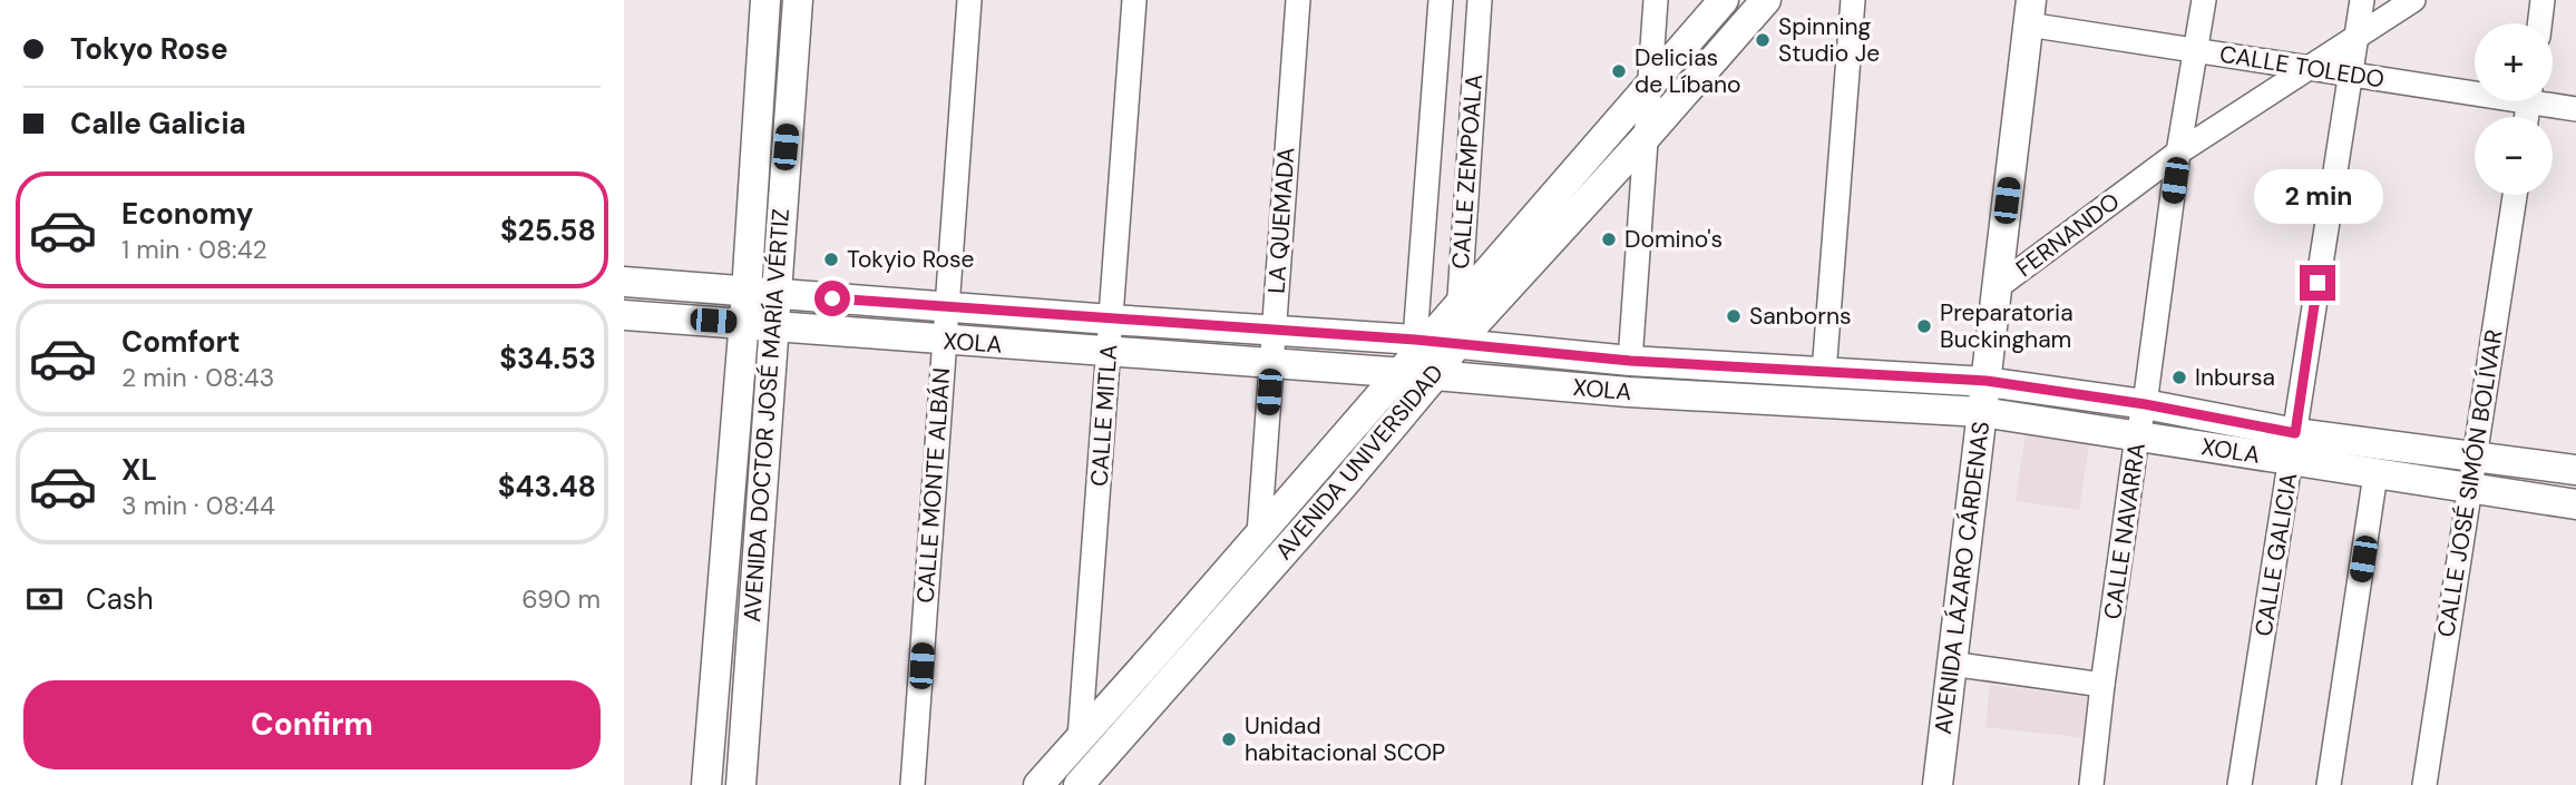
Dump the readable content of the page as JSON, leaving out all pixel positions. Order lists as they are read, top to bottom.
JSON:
{
  "streets": {
    "main road": [
      "XOLA",
      "AVENIDA DOCTOR JOSÉ MARÍA VÉRTIZ",
      "AVENIDA UNIVERSIDAD",
      "AVENIDA LÁZARO CÁRDENAS"
    ],
    "street": [
      "CALLE TOLEDO",
      "CALLE ZEMPOALA",
      "LA QUEMADA",
      "FERNANDO",
      "CALLE MITLA",
      "CALLE JOSÉ SIMÓN BOLÍVAR",
      "CALLE MONTE ALBÁN",
      "CALLE NAVARRA",
      "CALLE GALICIA"
    ]
  },
  "crossings": [
    ["CALLE TOLEDO", "FERNANDO"],
    ["CALLE TOLEDO", "CALLE NAVARRA"],
    ["CALLE TOLEDO", "CALLE GALICIA"],
    ["CALLE TOLEDO", "AVENIDA LÁZARO CÁRDENAS"],
    ["CALLE ZEMPOALA", "XOLA"],
    ["CALLE ZEMPOALA", "AVENIDA UNIVERSIDAD"],
    ["LA QUEMADA", "XOLA"],
    ["LA QUEMADA", "AVENIDA UNIVERSIDAD"],
    ["FERNANDO", "CALLE NAVARRA"],
    ["FERNANDO", "CALLE GALICIA"],
    ["FERNANDO", "AVENIDA LÁZARO CÁRDENAS"],
    ["XOLA", "AVENIDA DOCTOR JOSÉ MARÍA VÉRTIZ"],
    ["XOLA", "CALLE MITLA"],
    ["XOLA", "AVENIDA UNIVERSIDAD"],
    ["XOLA", "CALLE JOSÉ SIMÓN BOLÍVAR"],
    ["XOLA", "CALLE MONTE ALBÁN"],
    ["XOLA", "CALLE NAVARRA"],
    ["XOLA", "CALLE GALICIA"],
    ["XOLA", "AVENIDA LÁZARO CÁRDENAS"],
    ["CALLE MITLA", "AVENIDA UNIVERSIDAD"]
  ],
  "places": [
    "Spinning Studio Je",
    "Delicias de Líbano",
    "Domino's",
    "Tokyio Rose",
    "Sanborns",
    "Preparatoria Buckingham",
    "Inbursa",
    "Unidad habitacional SCOP"
  ],
  "page": {
    "banner": ["Tokyo Rose", "Calle Galicia"],
    "map_buttons": ["+", "−"],
    "bubble": "2 min",
    "list": [
      {
        "name": "Economy",
        "note": "1 min · 08:42",
        "value": "$25.58"
      },
      {
        "name": "Comfort",
        "note": "2 min · 08:43",
        "value": "$34.53"
      },
      {
        "name": "XL",
        "note": "3 min · 08:44",
        "value": "$43.48"
      }
    ],
    "pay": ["Cash", "690 m"],
    "buttons": "Confirm"
  }
}
